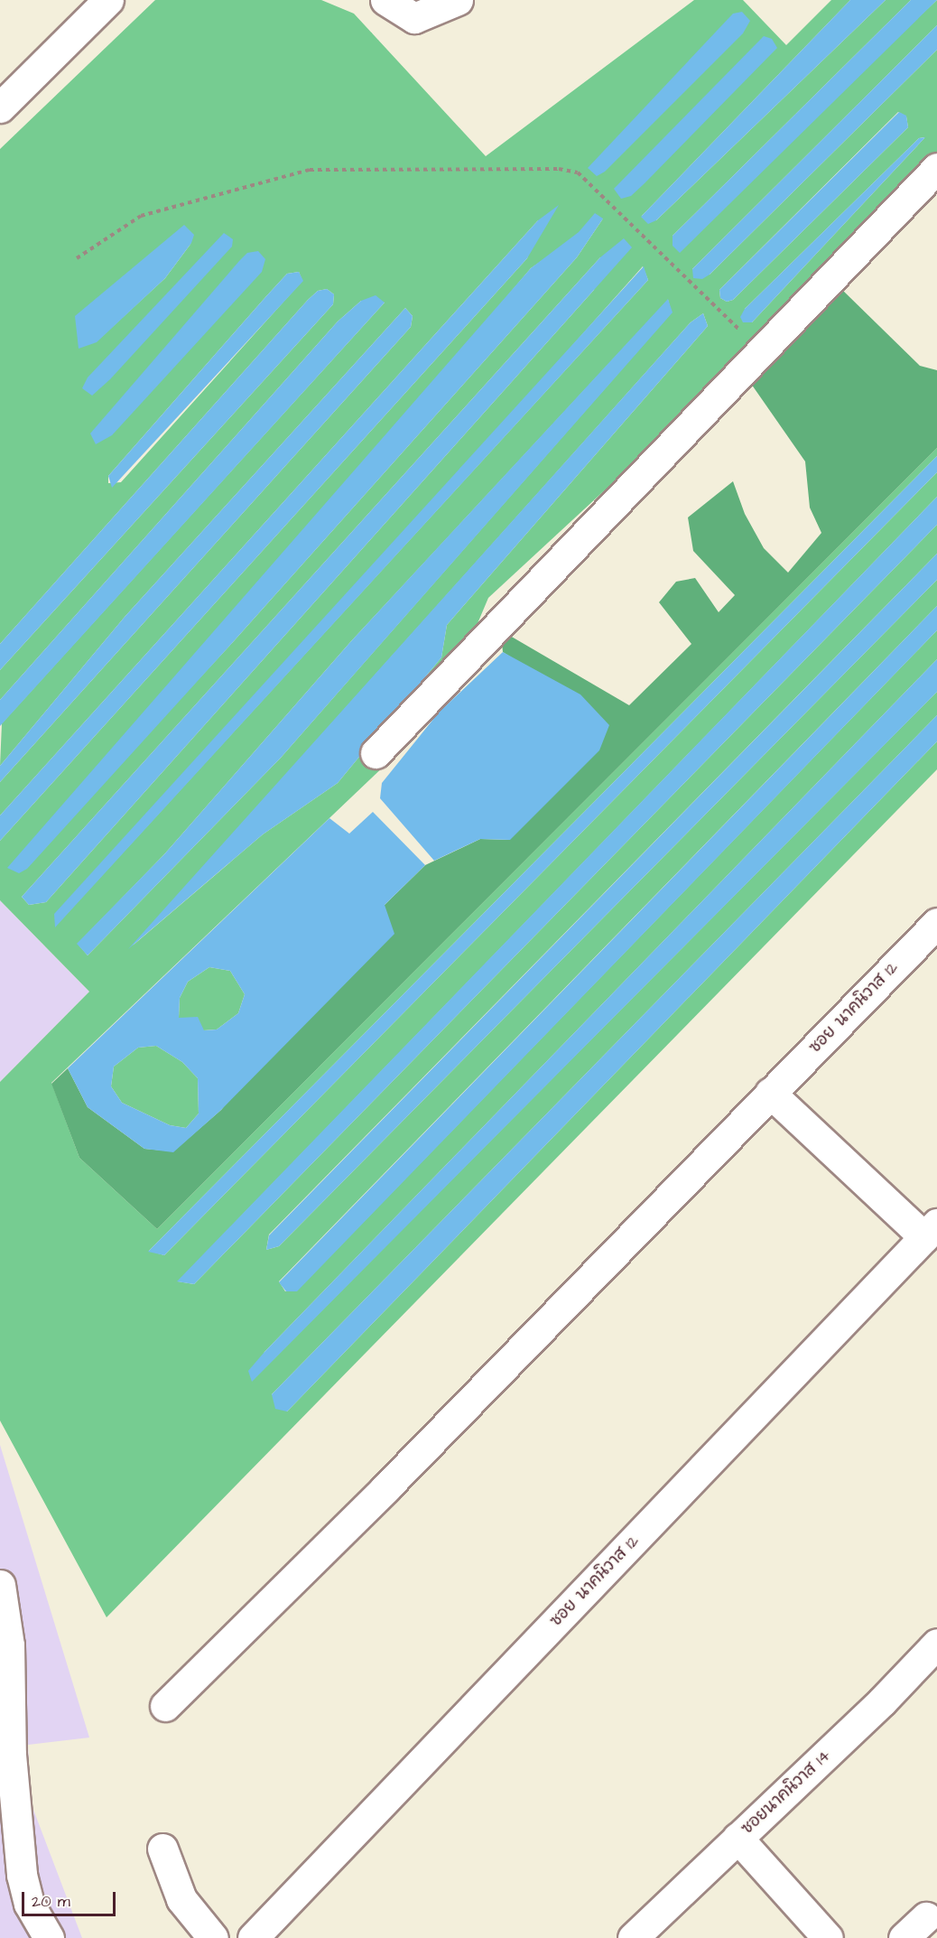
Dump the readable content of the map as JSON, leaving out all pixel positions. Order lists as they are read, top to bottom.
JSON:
{
  "streets": {
    "street": ["ซอย นาคนิวาส 12", "ซอยนาคนิวาส 14"]
  },
  "scale_bar": "20 m"
}
